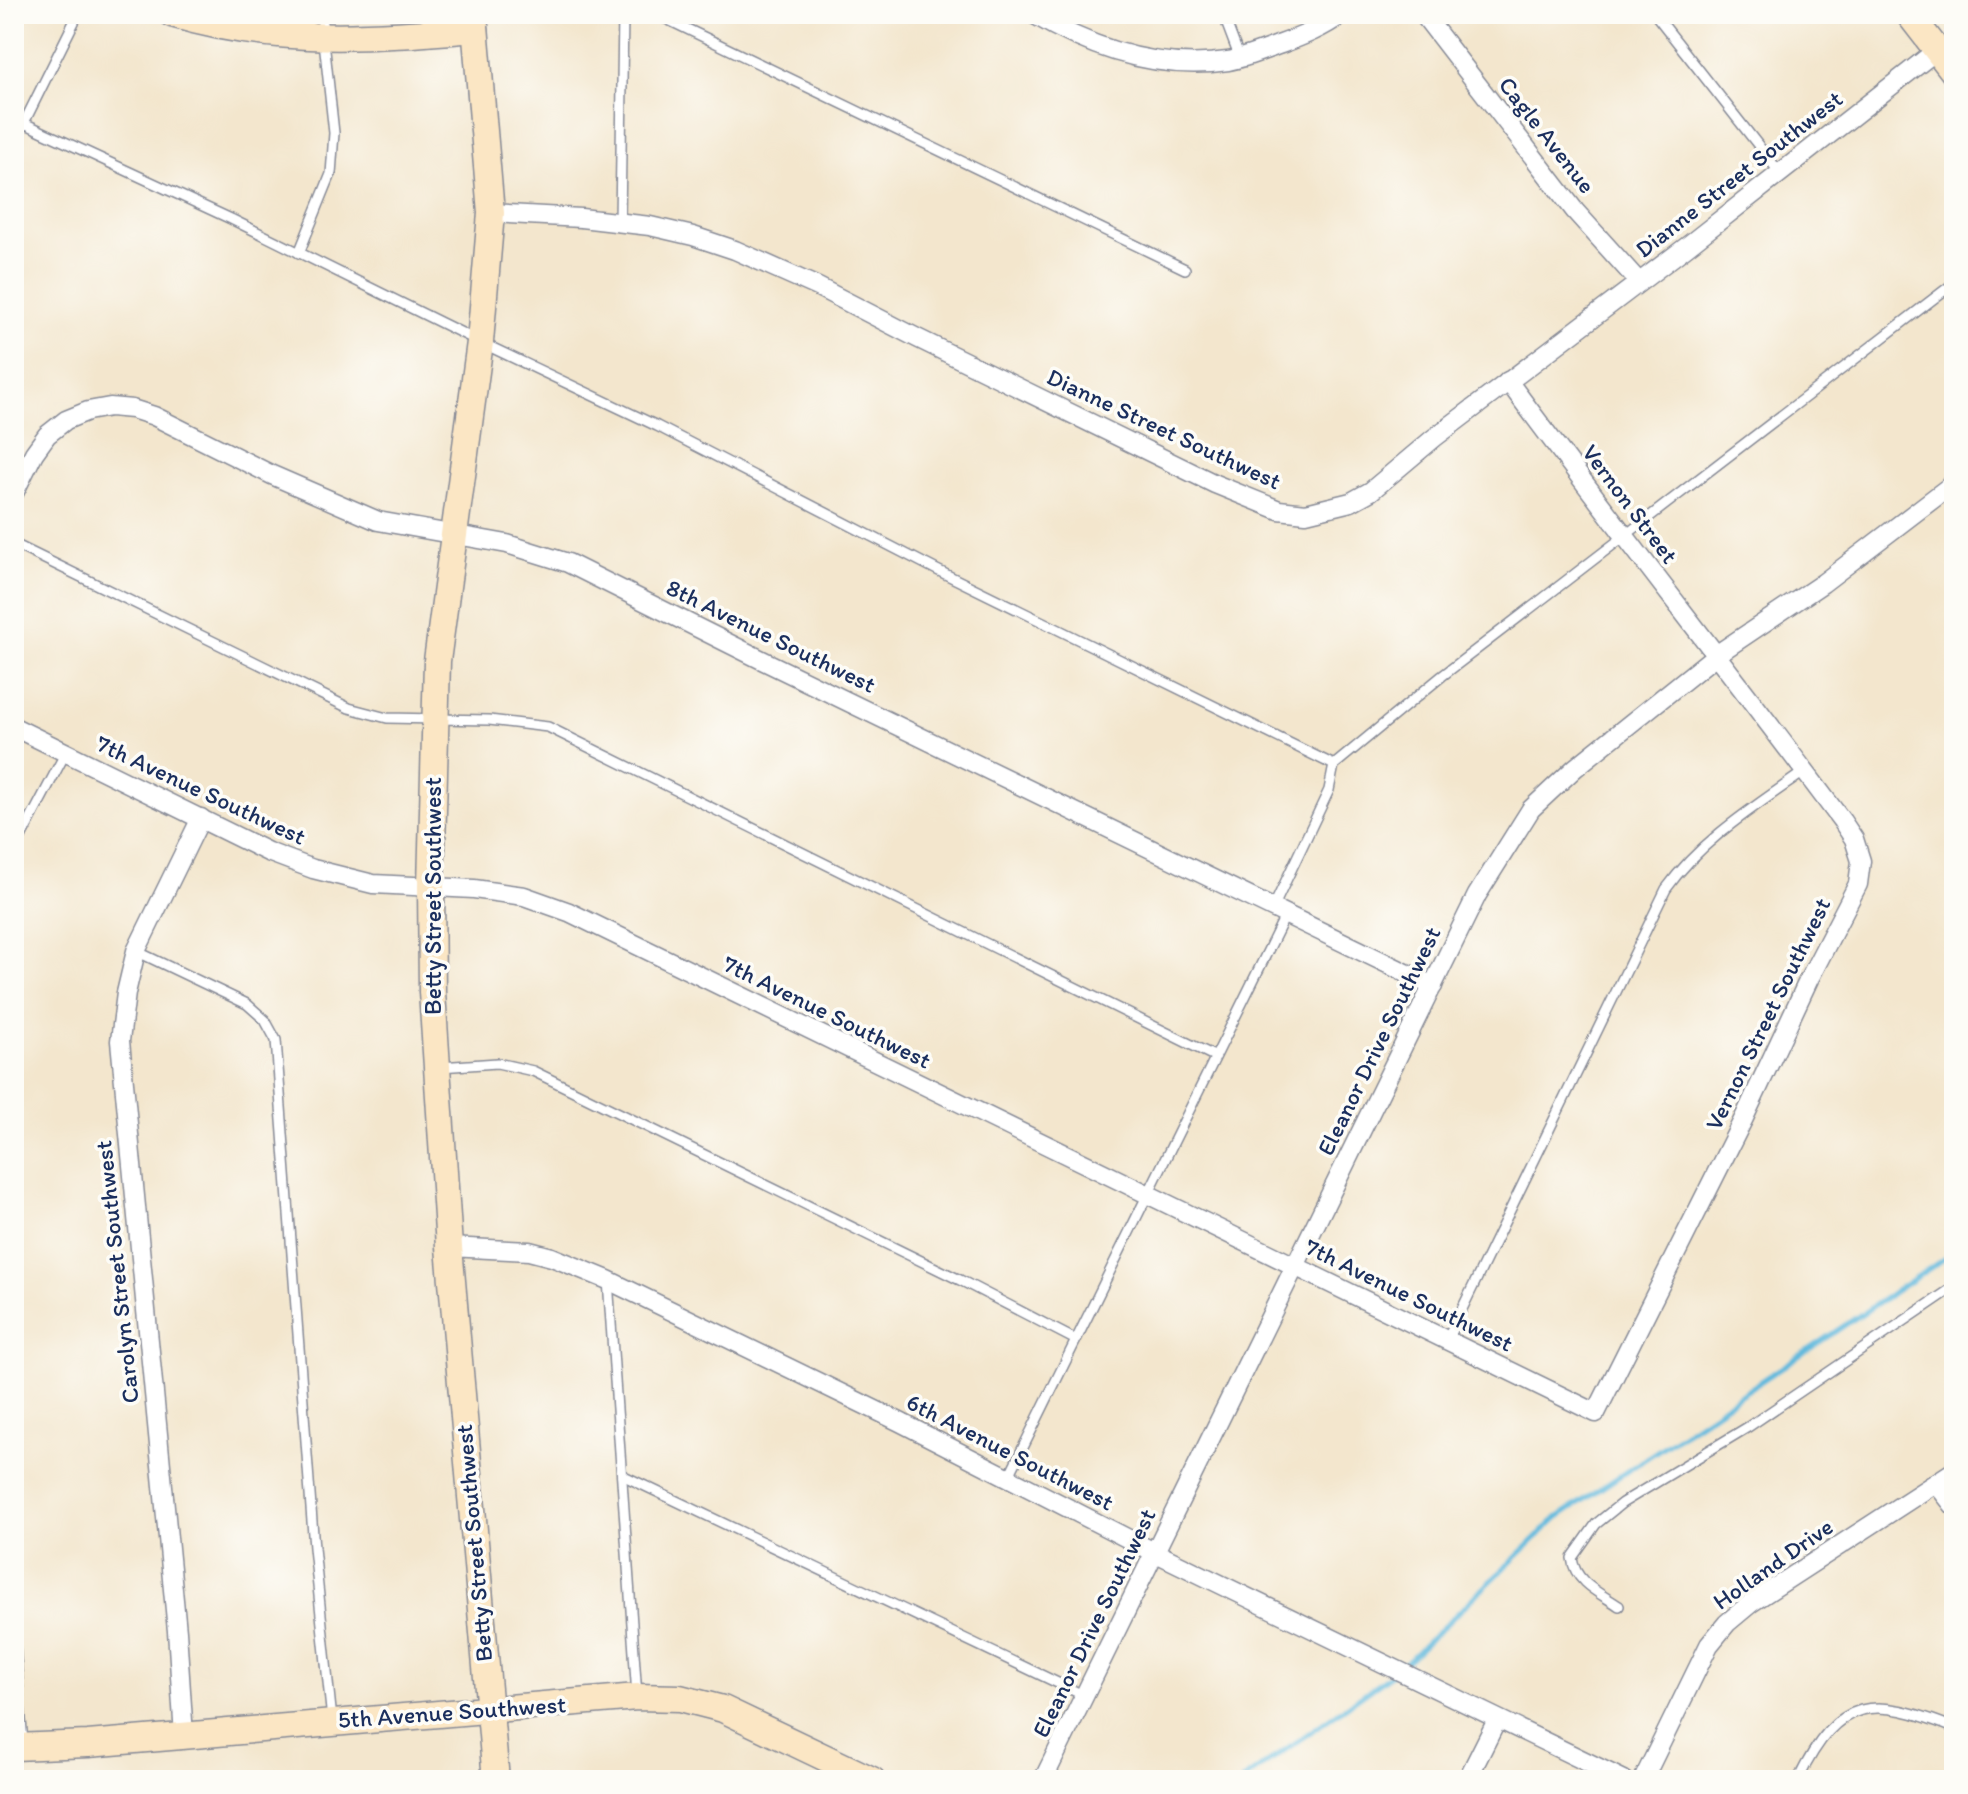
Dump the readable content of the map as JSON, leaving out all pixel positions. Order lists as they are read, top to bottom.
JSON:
{
  "streets": {
    "street": [
      "Cagle Avenue",
      "Dianne Street Southwest",
      "Vernon Street",
      "8th Avenue Southwest",
      "7th Avenue Southwest",
      "Betty Street Southwest",
      "Vernon Street Southwest",
      "Eleanor Drive Southwest",
      "Carolyn Street Southwest",
      "6th Avenue Southwest",
      "Holland Drive",
      "5th Avenue Southwest"
    ]
  },
  "crossings": [
    ["Cagle Avenue", "Dianne Street Southwest"],
    ["Dianne Street Southwest", "Vernon Street"],
    ["Dianne Street Southwest", "Betty Street Southwest"],
    ["Vernon Street", "Vernon Street Southwest"],
    ["Vernon Street", "Eleanor Drive Southwest"],
    ["8th Avenue Southwest", "Betty Street Southwest"],
    ["8th Avenue Southwest", "Eleanor Drive Southwest"],
    ["7th Avenue Southwest", "Betty Street Southwest"],
    ["7th Avenue Southwest", "Vernon Street Southwest"],
    ["7th Avenue Southwest", "Eleanor Drive Southwest"],
    ["7th Avenue Southwest", "Carolyn Street Southwest"],
    ["Betty Street Southwest", "6th Avenue Southwest"],
    ["Betty Street Southwest", "5th Avenue Southwest"],
    ["Vernon Street Southwest", "Eleanor Drive Southwest"],
    ["Eleanor Drive Southwest", "6th Avenue Southwest"],
    ["Carolyn Street Southwest", "5th Avenue Southwest"]
  ]
}
